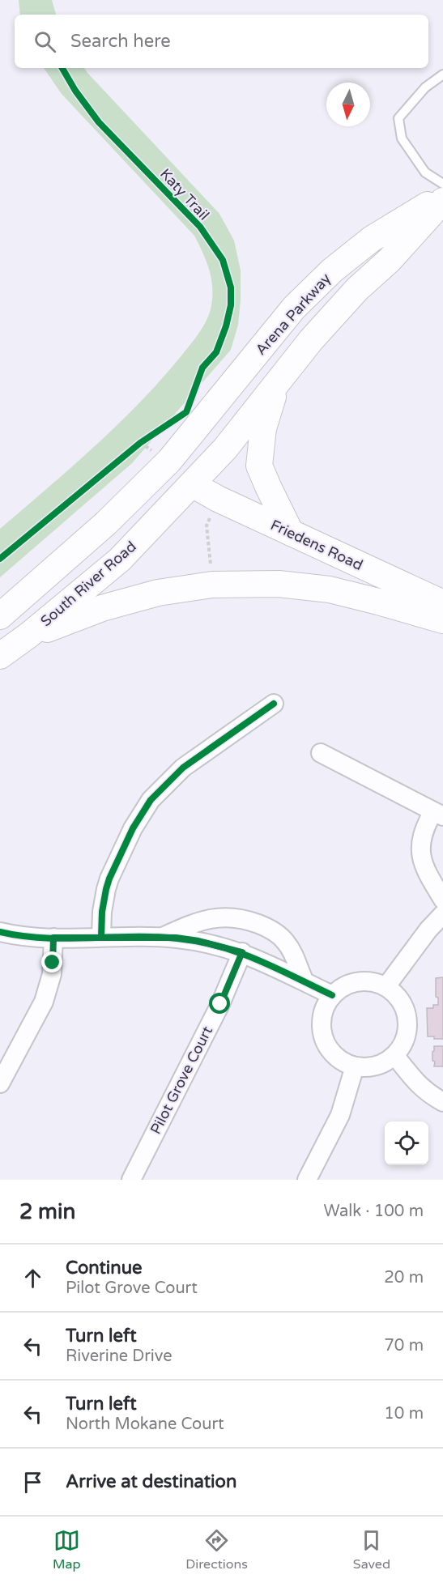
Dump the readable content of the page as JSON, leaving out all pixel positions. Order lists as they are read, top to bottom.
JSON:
{
  "streets": {
    "main road": ["Arena Parkway", "Friedens Road", "South River Road"],
    "street": ["Pilot Grove Court"],
    "cycle path": ["Katy Trail"]
  },
  "crossings": [
    ["Arena Parkway", "Friedens Road"],
    ["Arena Parkway", "South River Road"],
    ["Friedens Road", "South River Road"]
  ],
  "north": "bottom",
  "page": {
    "search": "Search here",
    "heading": ["2 min", "Walk · 100 m"],
    "list": [
      ["Continue", "Pilot Grove Court", "20 m"],
      ["Turn left", "Riverine Drive", "70 m"],
      ["Turn left", "North Mokane Court", "10 m"],
      "Arrive at destination"
    ],
    "nav": ["Map", "Directions", "Saved"]
  }
}
